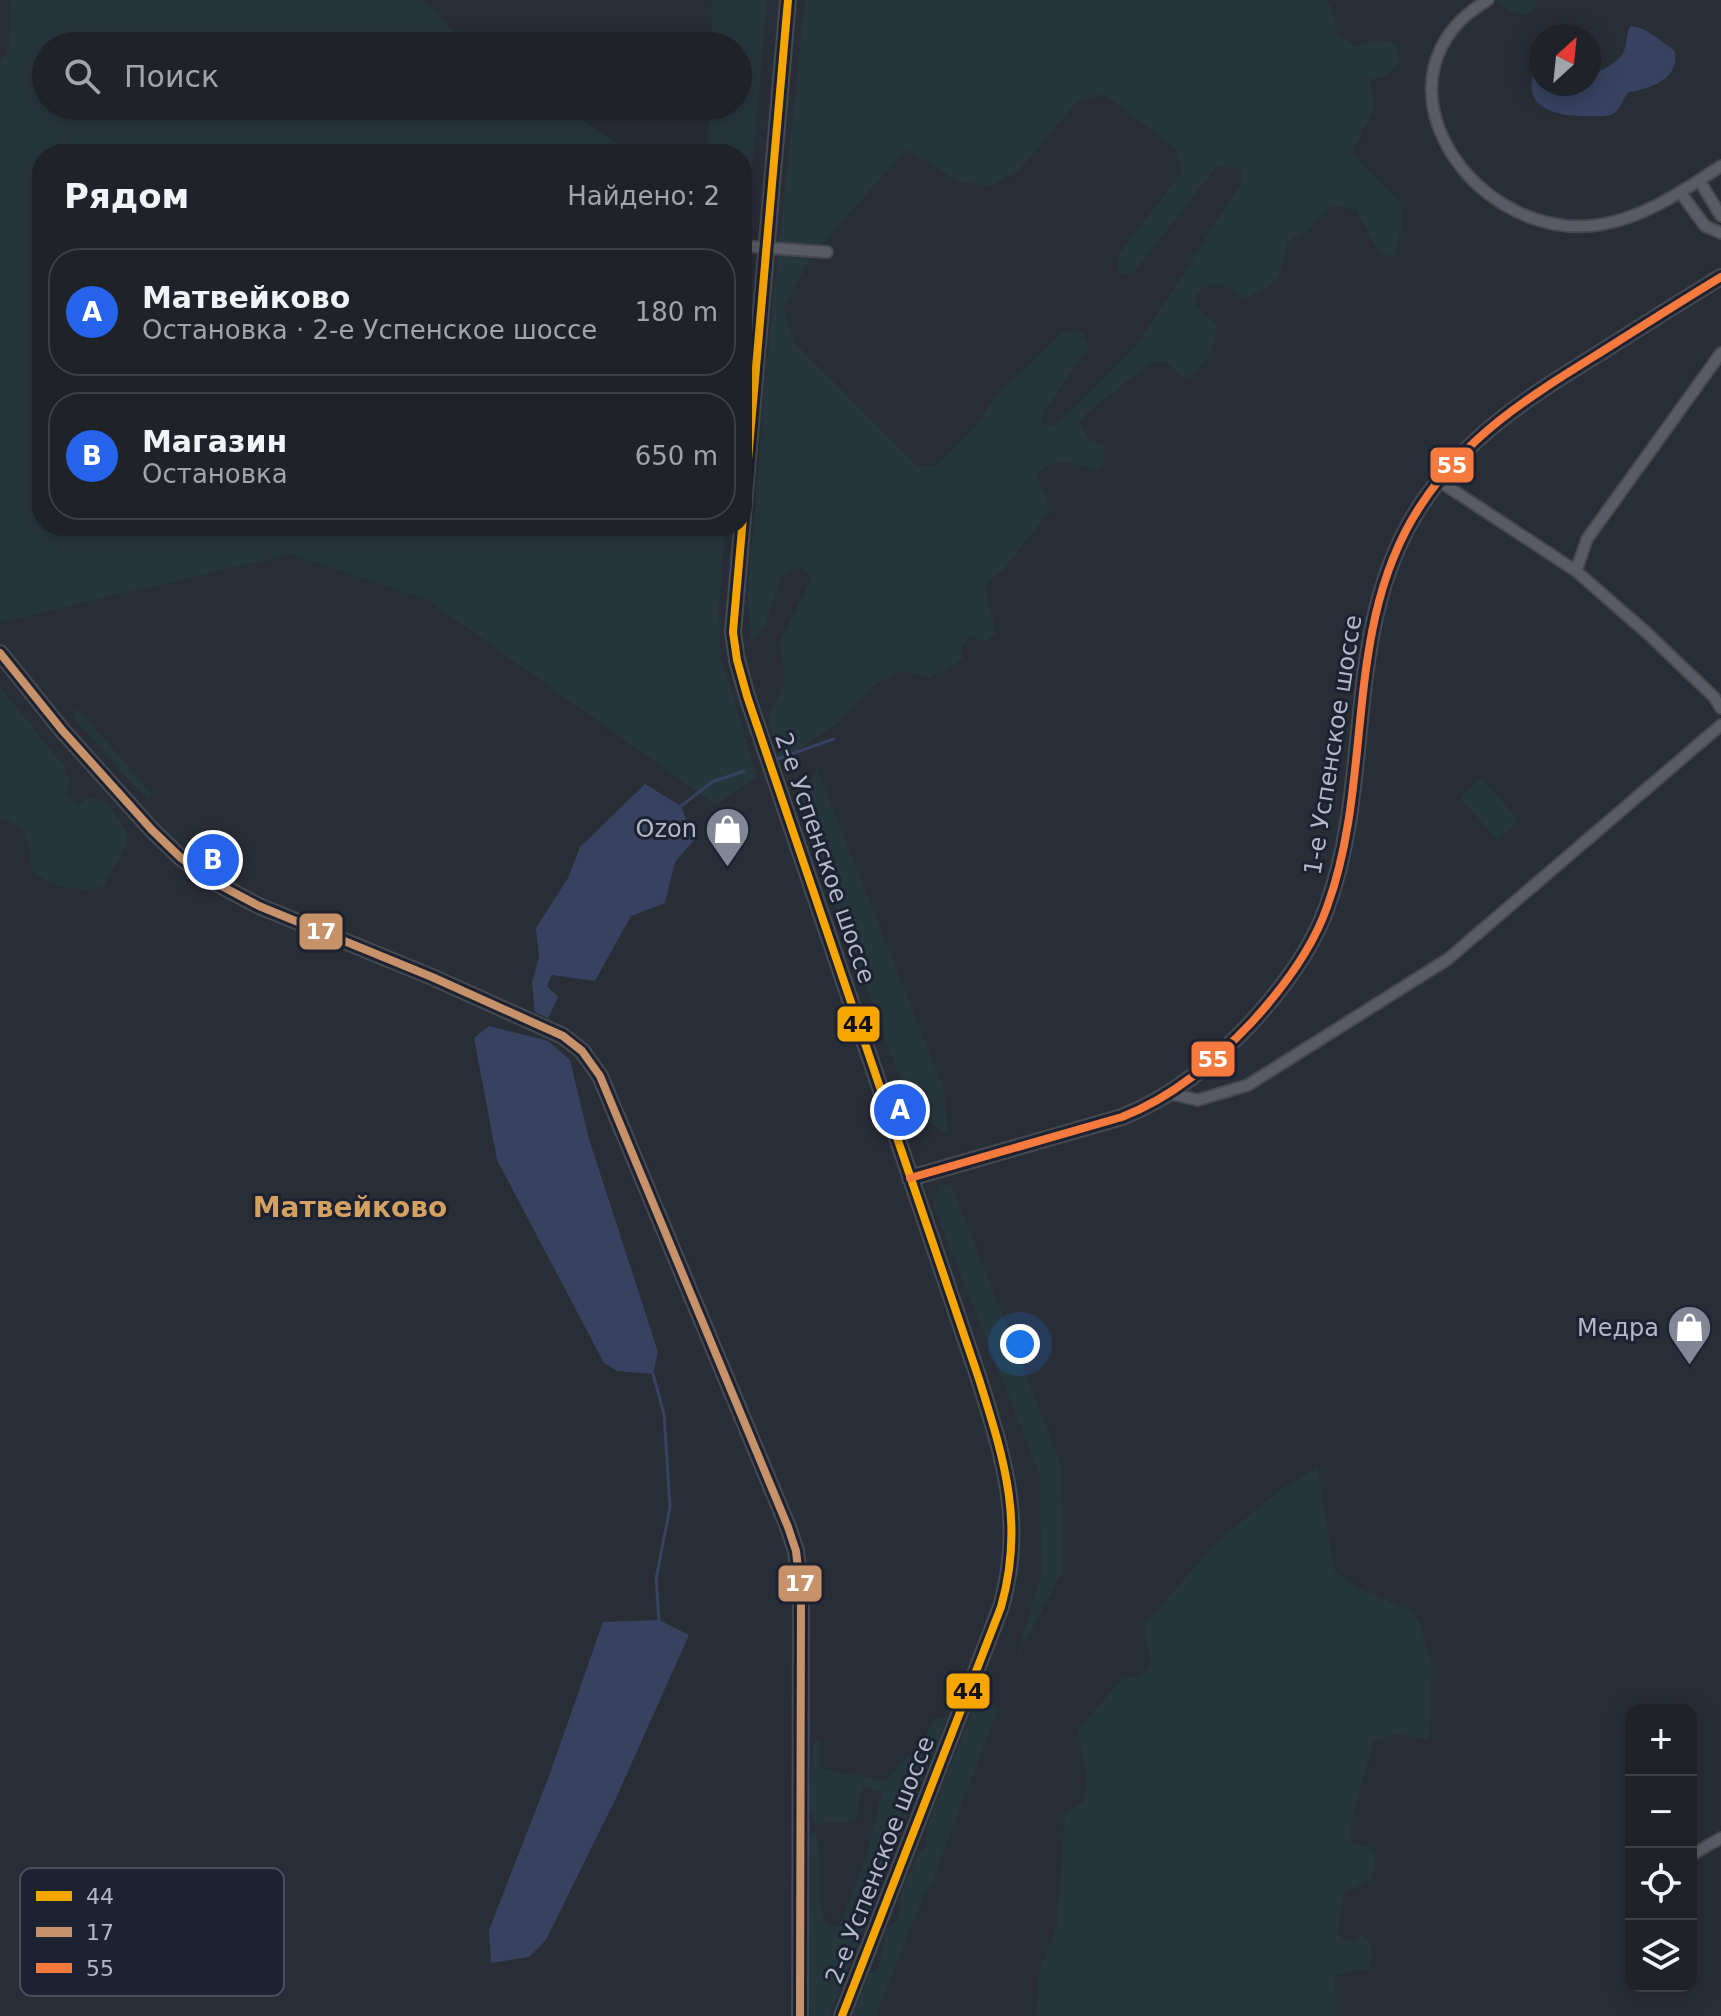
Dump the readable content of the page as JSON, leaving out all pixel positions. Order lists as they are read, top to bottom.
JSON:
{
  "streets": {
    "main road": ["1-е Успенское шоссе", "2-е Успенское шоссе"]
  },
  "crossings": [
    ["1-е Успенское шоссе", "2-е Успенское шоссе"]
  ],
  "districts": ["Матвейково"],
  "places": {
    "shop": ["Ozon", "Медра"]
  },
  "lines": ["transit line 44", "transit line 55", "transit line 17"],
  "legend": ["44", "17", "55"],
  "north": "top right",
  "page": {
    "search": "Поиск",
    "heading": ["Рядом", "Найдено: 2"],
    "list": [
      {
        "mark": "A",
        "name": "Матвейково",
        "note": "Остановка · 2-е Успенское шоссе",
        "value": "180 m"
      },
      {
        "mark": "B",
        "name": "Магазин",
        "note": "Остановка",
        "value": "650 m"
      }
    ],
    "pins": ["B", "A"],
    "map_buttons": ["+", "−"]
  }
}
